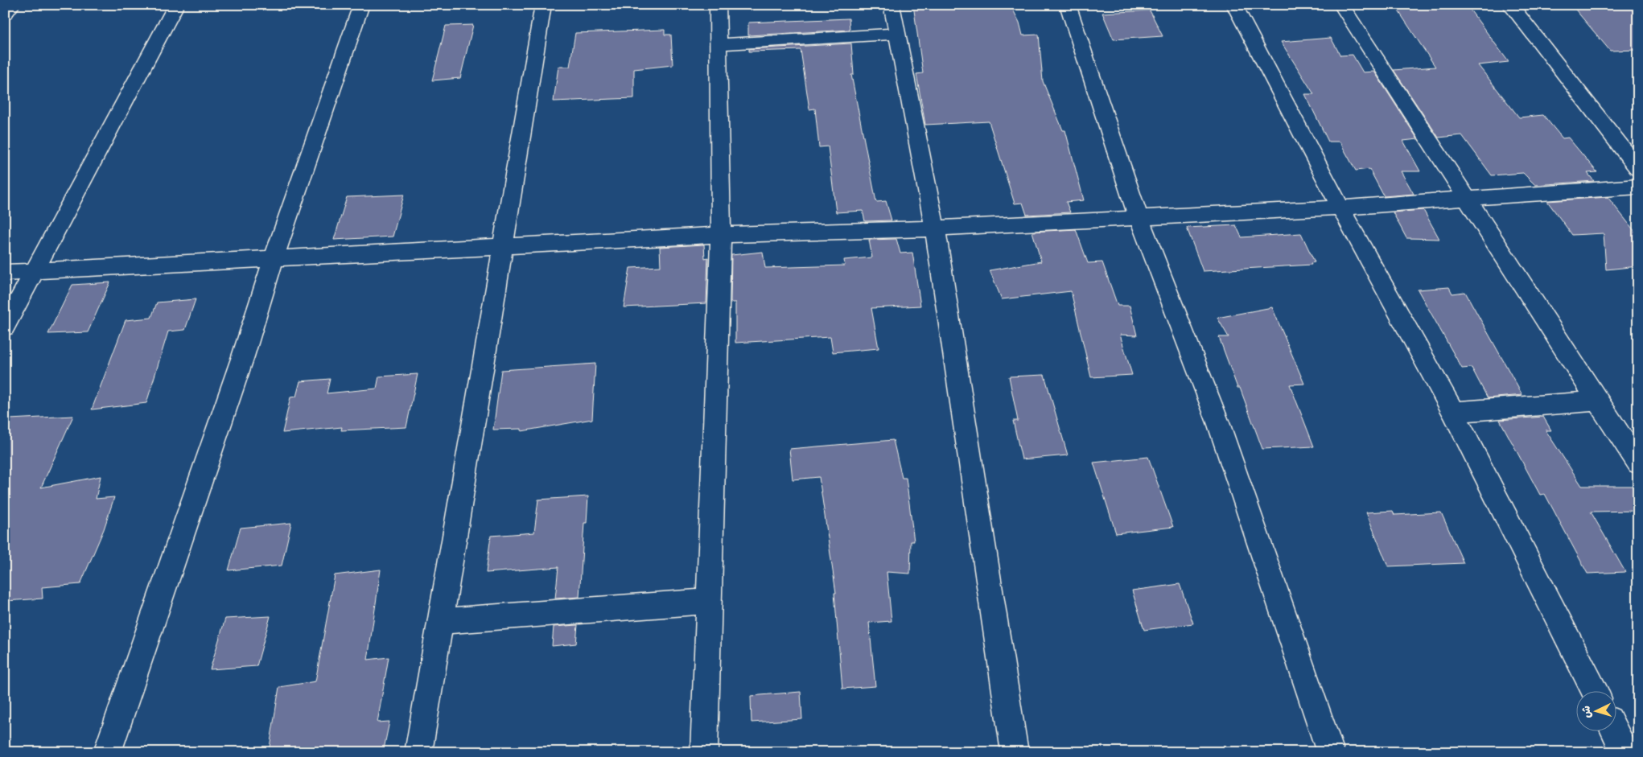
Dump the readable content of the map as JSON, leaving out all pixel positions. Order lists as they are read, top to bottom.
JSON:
{
  "north": "left"
}
